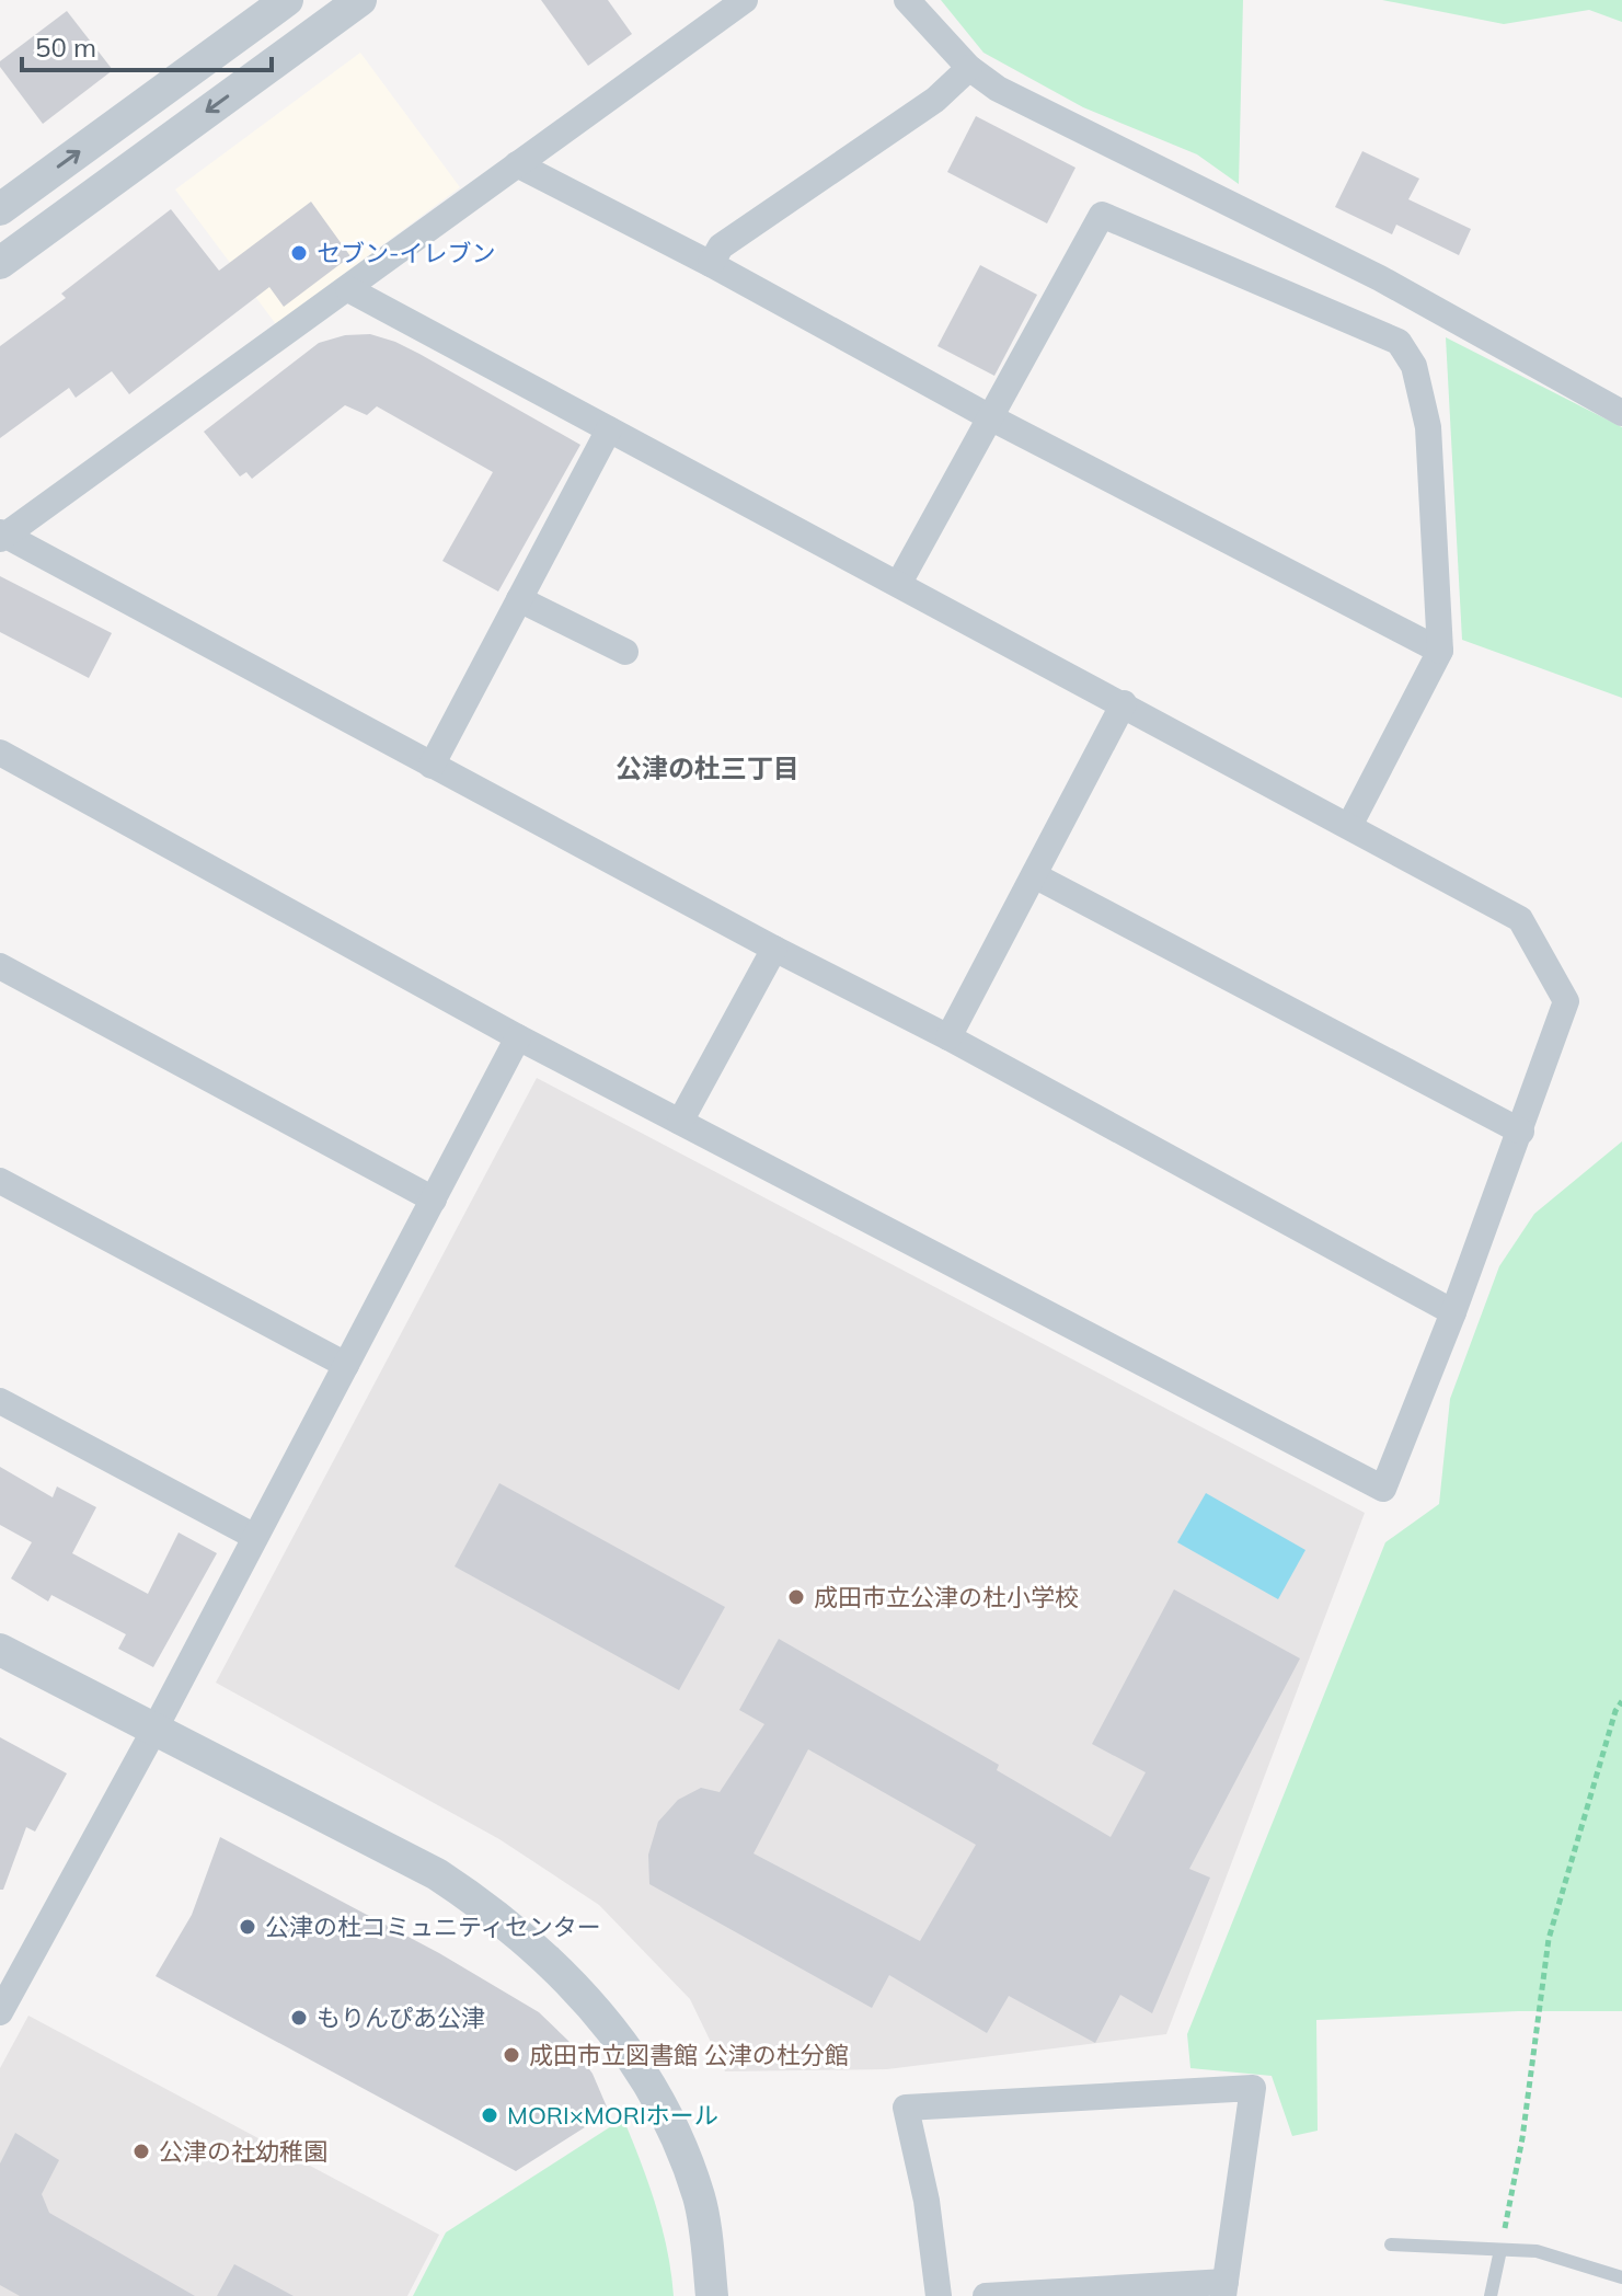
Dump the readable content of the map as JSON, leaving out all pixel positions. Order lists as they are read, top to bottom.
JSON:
{
  "districts": ["公津の杜三丁目"],
  "places": [
    "セブン-イレブン",
    "成田市立公津の杜小学校",
    "公津の杜コミュニティセンター",
    "もりんぴあ公津",
    "成田市立図書館 公津の杜分館",
    "MORI×MORIホール",
    "公津の社幼稚園"
  ],
  "scale_bar": "50 m"
}
